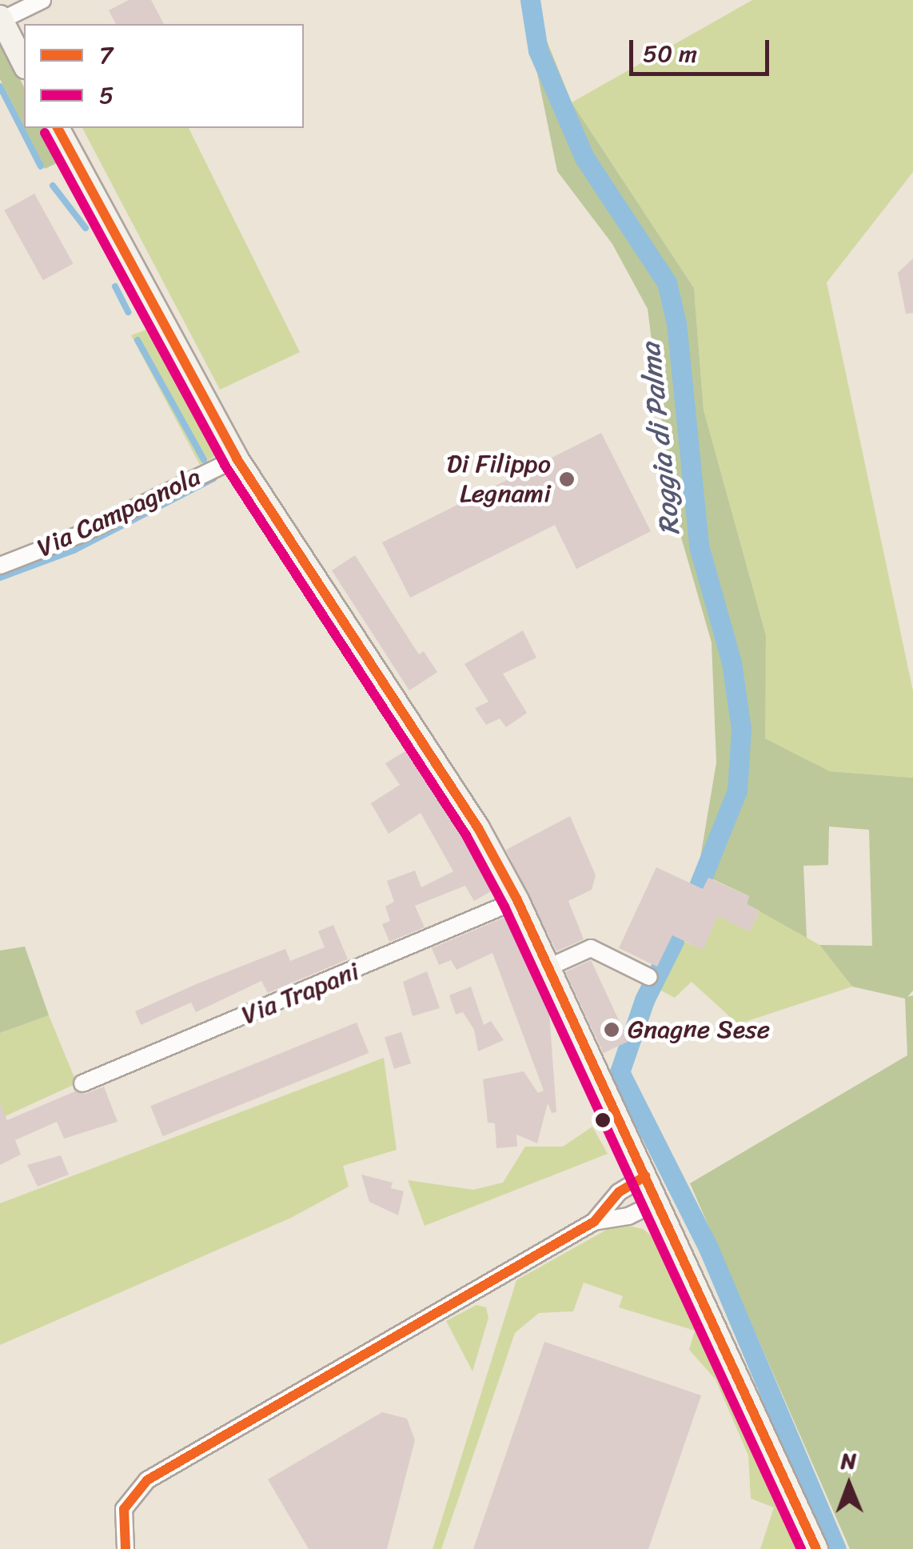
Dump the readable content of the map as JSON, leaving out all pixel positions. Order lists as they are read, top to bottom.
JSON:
{
  "streets": {
    "street": ["Via Campagnola", "Via Trapani"]
  },
  "water": ["Roggia di Palma"],
  "places": ["Di Filippo Legnami", "Gnagne Sese"],
  "lines": ["transit line 7", "transit line 5"],
  "legend": ["7", "5"],
  "scale_bar": "50 m",
  "north": "top"
}
